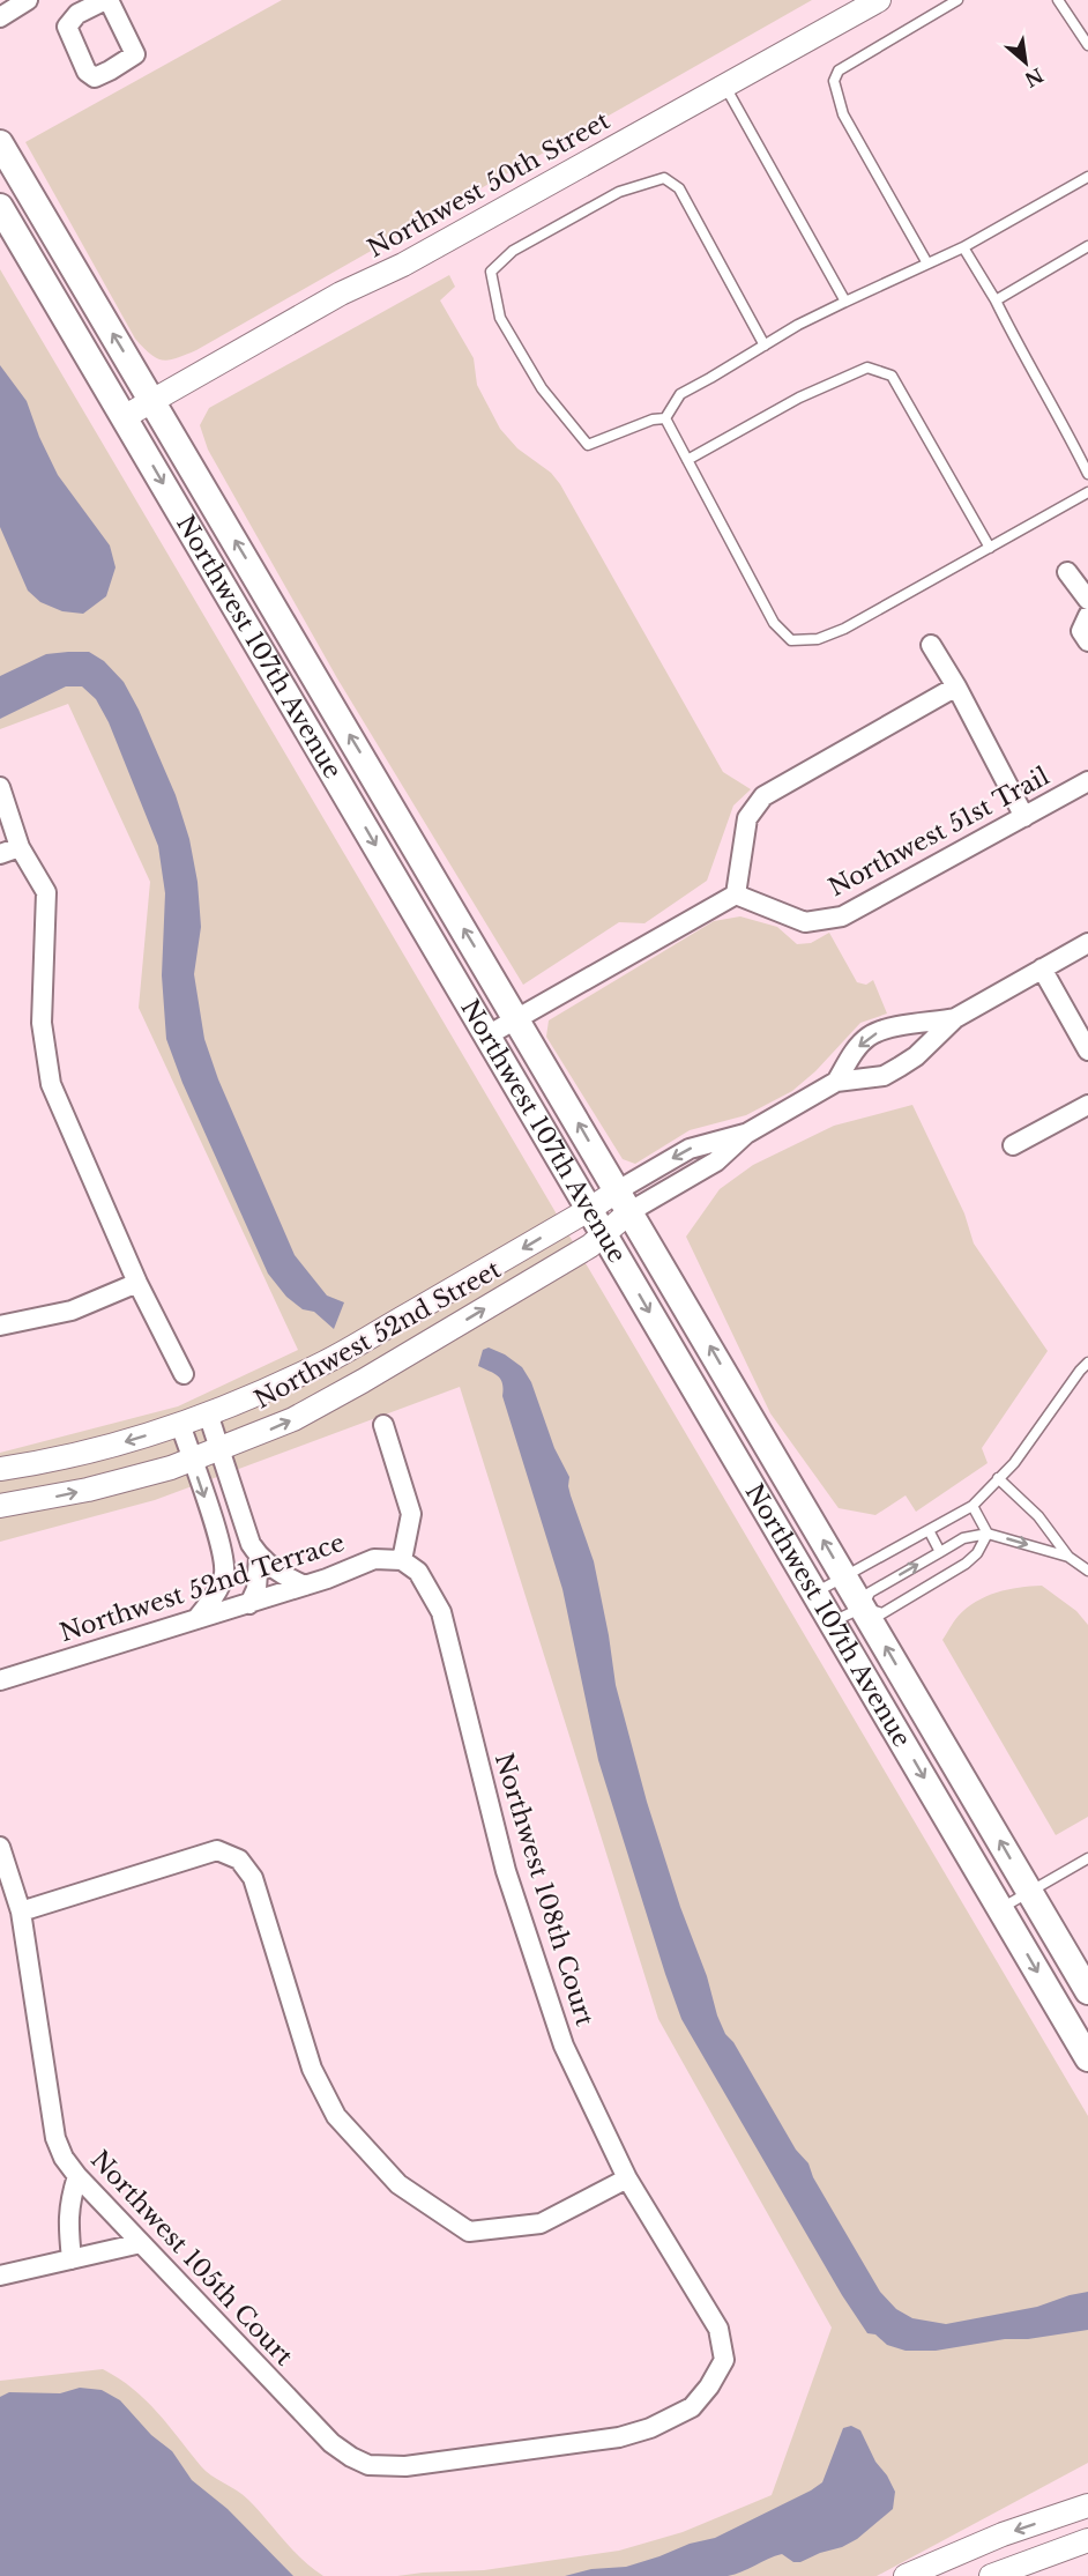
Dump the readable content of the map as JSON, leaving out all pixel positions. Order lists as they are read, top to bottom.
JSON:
{
  "streets": {
    "main road": ["Northwest 107th Avenue"],
    "street": [
      "Northwest 50th Street",
      "Northwest 51st Trail",
      "Northwest 52nd Street",
      "Northwest 52nd Terrace",
      "Northwest 108th Court",
      "Northwest 105th Court"
    ]
  },
  "crossings": [
    ["Northwest 50th Street", "Northwest 107th Avenue"],
    ["Northwest 107th Avenue", "Northwest 52nd Street"],
    ["Northwest 52nd Terrace", "Northwest 108th Court"],
    ["Northwest 108th Court", "Northwest 105th Court"]
  ],
  "north": "bottom right"
}
